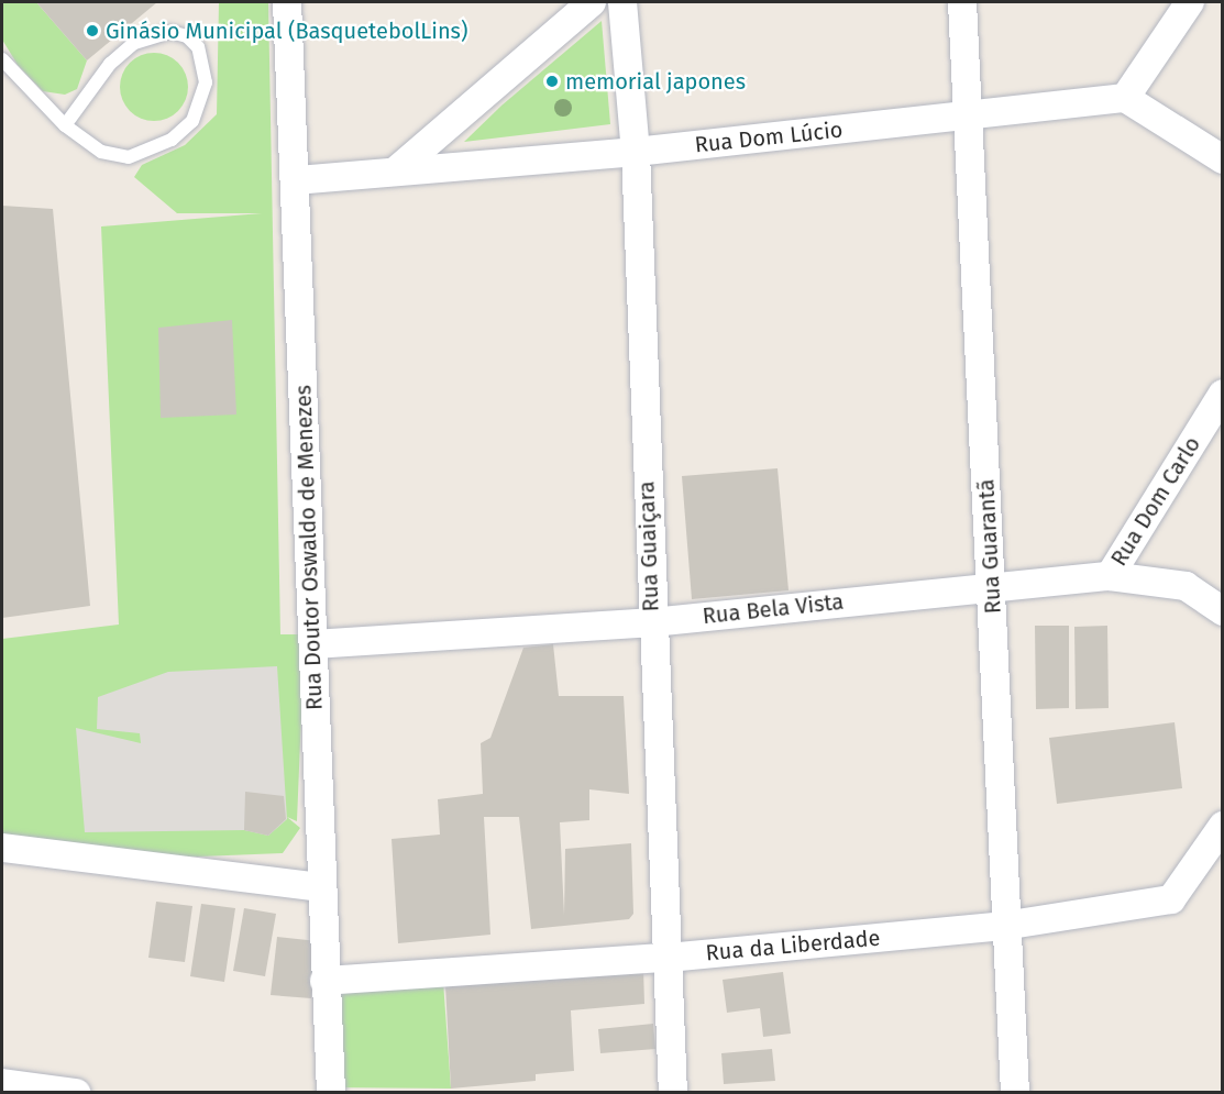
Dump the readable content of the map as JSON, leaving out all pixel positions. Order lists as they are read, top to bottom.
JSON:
{
  "streets": {
    "street": [
      "Rua Dom Lúcio",
      "Rua Dom Carlo",
      "Rua Guaiçara",
      "Rua Guarantã",
      "Rua Doutor Oswaldo de Menezes",
      "Rua Bela Vista",
      "Rua da Liberdade"
    ]
  },
  "crossings": [
    ["Rua Dom Lúcio", "Rua Guaiçara"],
    ["Rua Dom Lúcio", "Rua Guarantã"],
    ["Rua Dom Lúcio", "Rua Doutor Oswaldo de Menezes"],
    ["Rua Dom Carlo", "Rua Bela Vista"],
    ["Rua Guaiçara", "Rua Bela Vista"],
    ["Rua Guaiçara", "Rua da Liberdade"],
    ["Rua Guarantã", "Rua Bela Vista"],
    ["Rua Guarantã", "Rua da Liberdade"],
    ["Rua Doutor Oswaldo de Menezes", "Rua Bela Vista"],
    ["Rua Doutor Oswaldo de Menezes", "Rua da Liberdade"]
  ],
  "places": ["Ginásio Municipal (BasquetebolLins)", "memorial japones"]
}
